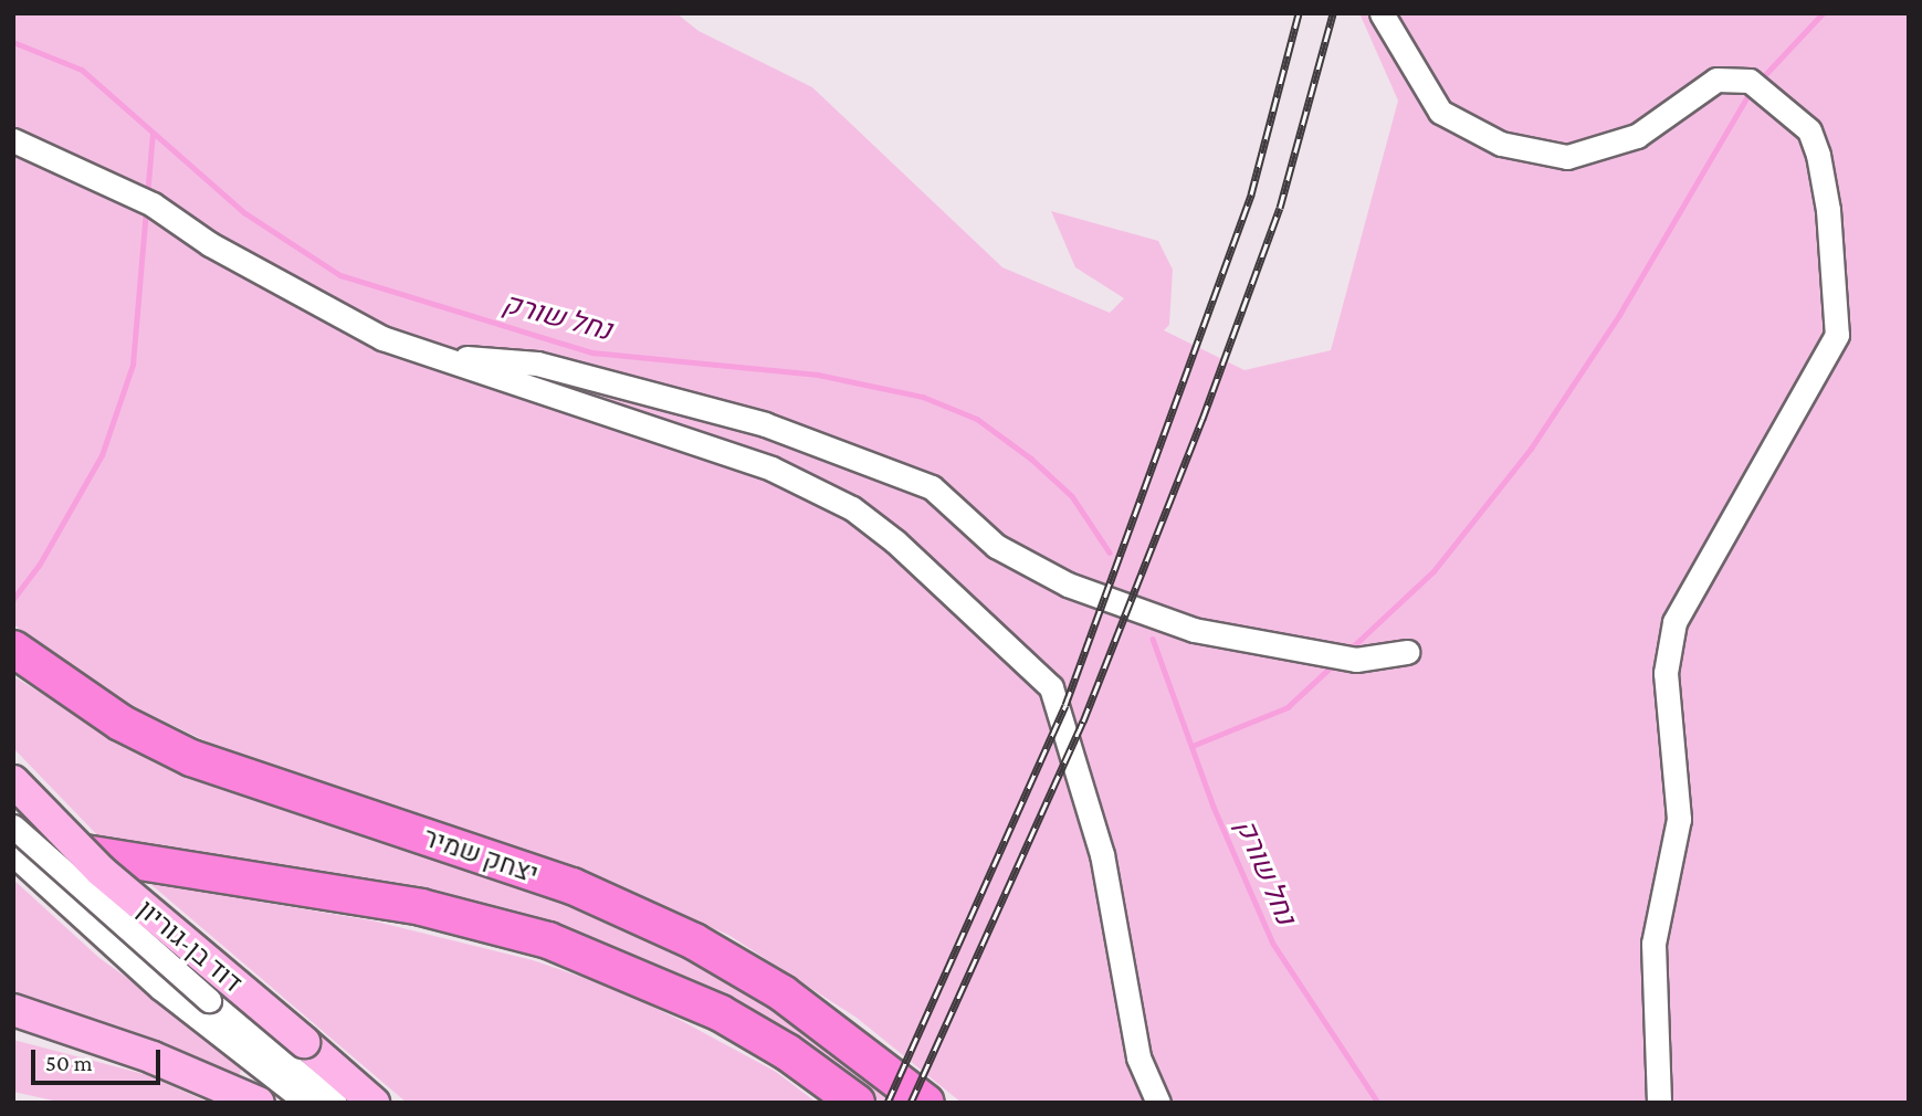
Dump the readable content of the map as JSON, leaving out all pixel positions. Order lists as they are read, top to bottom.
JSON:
{
  "streets": {
    "highway": ["יצחק שמיר"],
    "main road": ["דוד בן-גוריון"]
  },
  "water": ["נחל שורק"],
  "scale_bar": "50 m"
}
